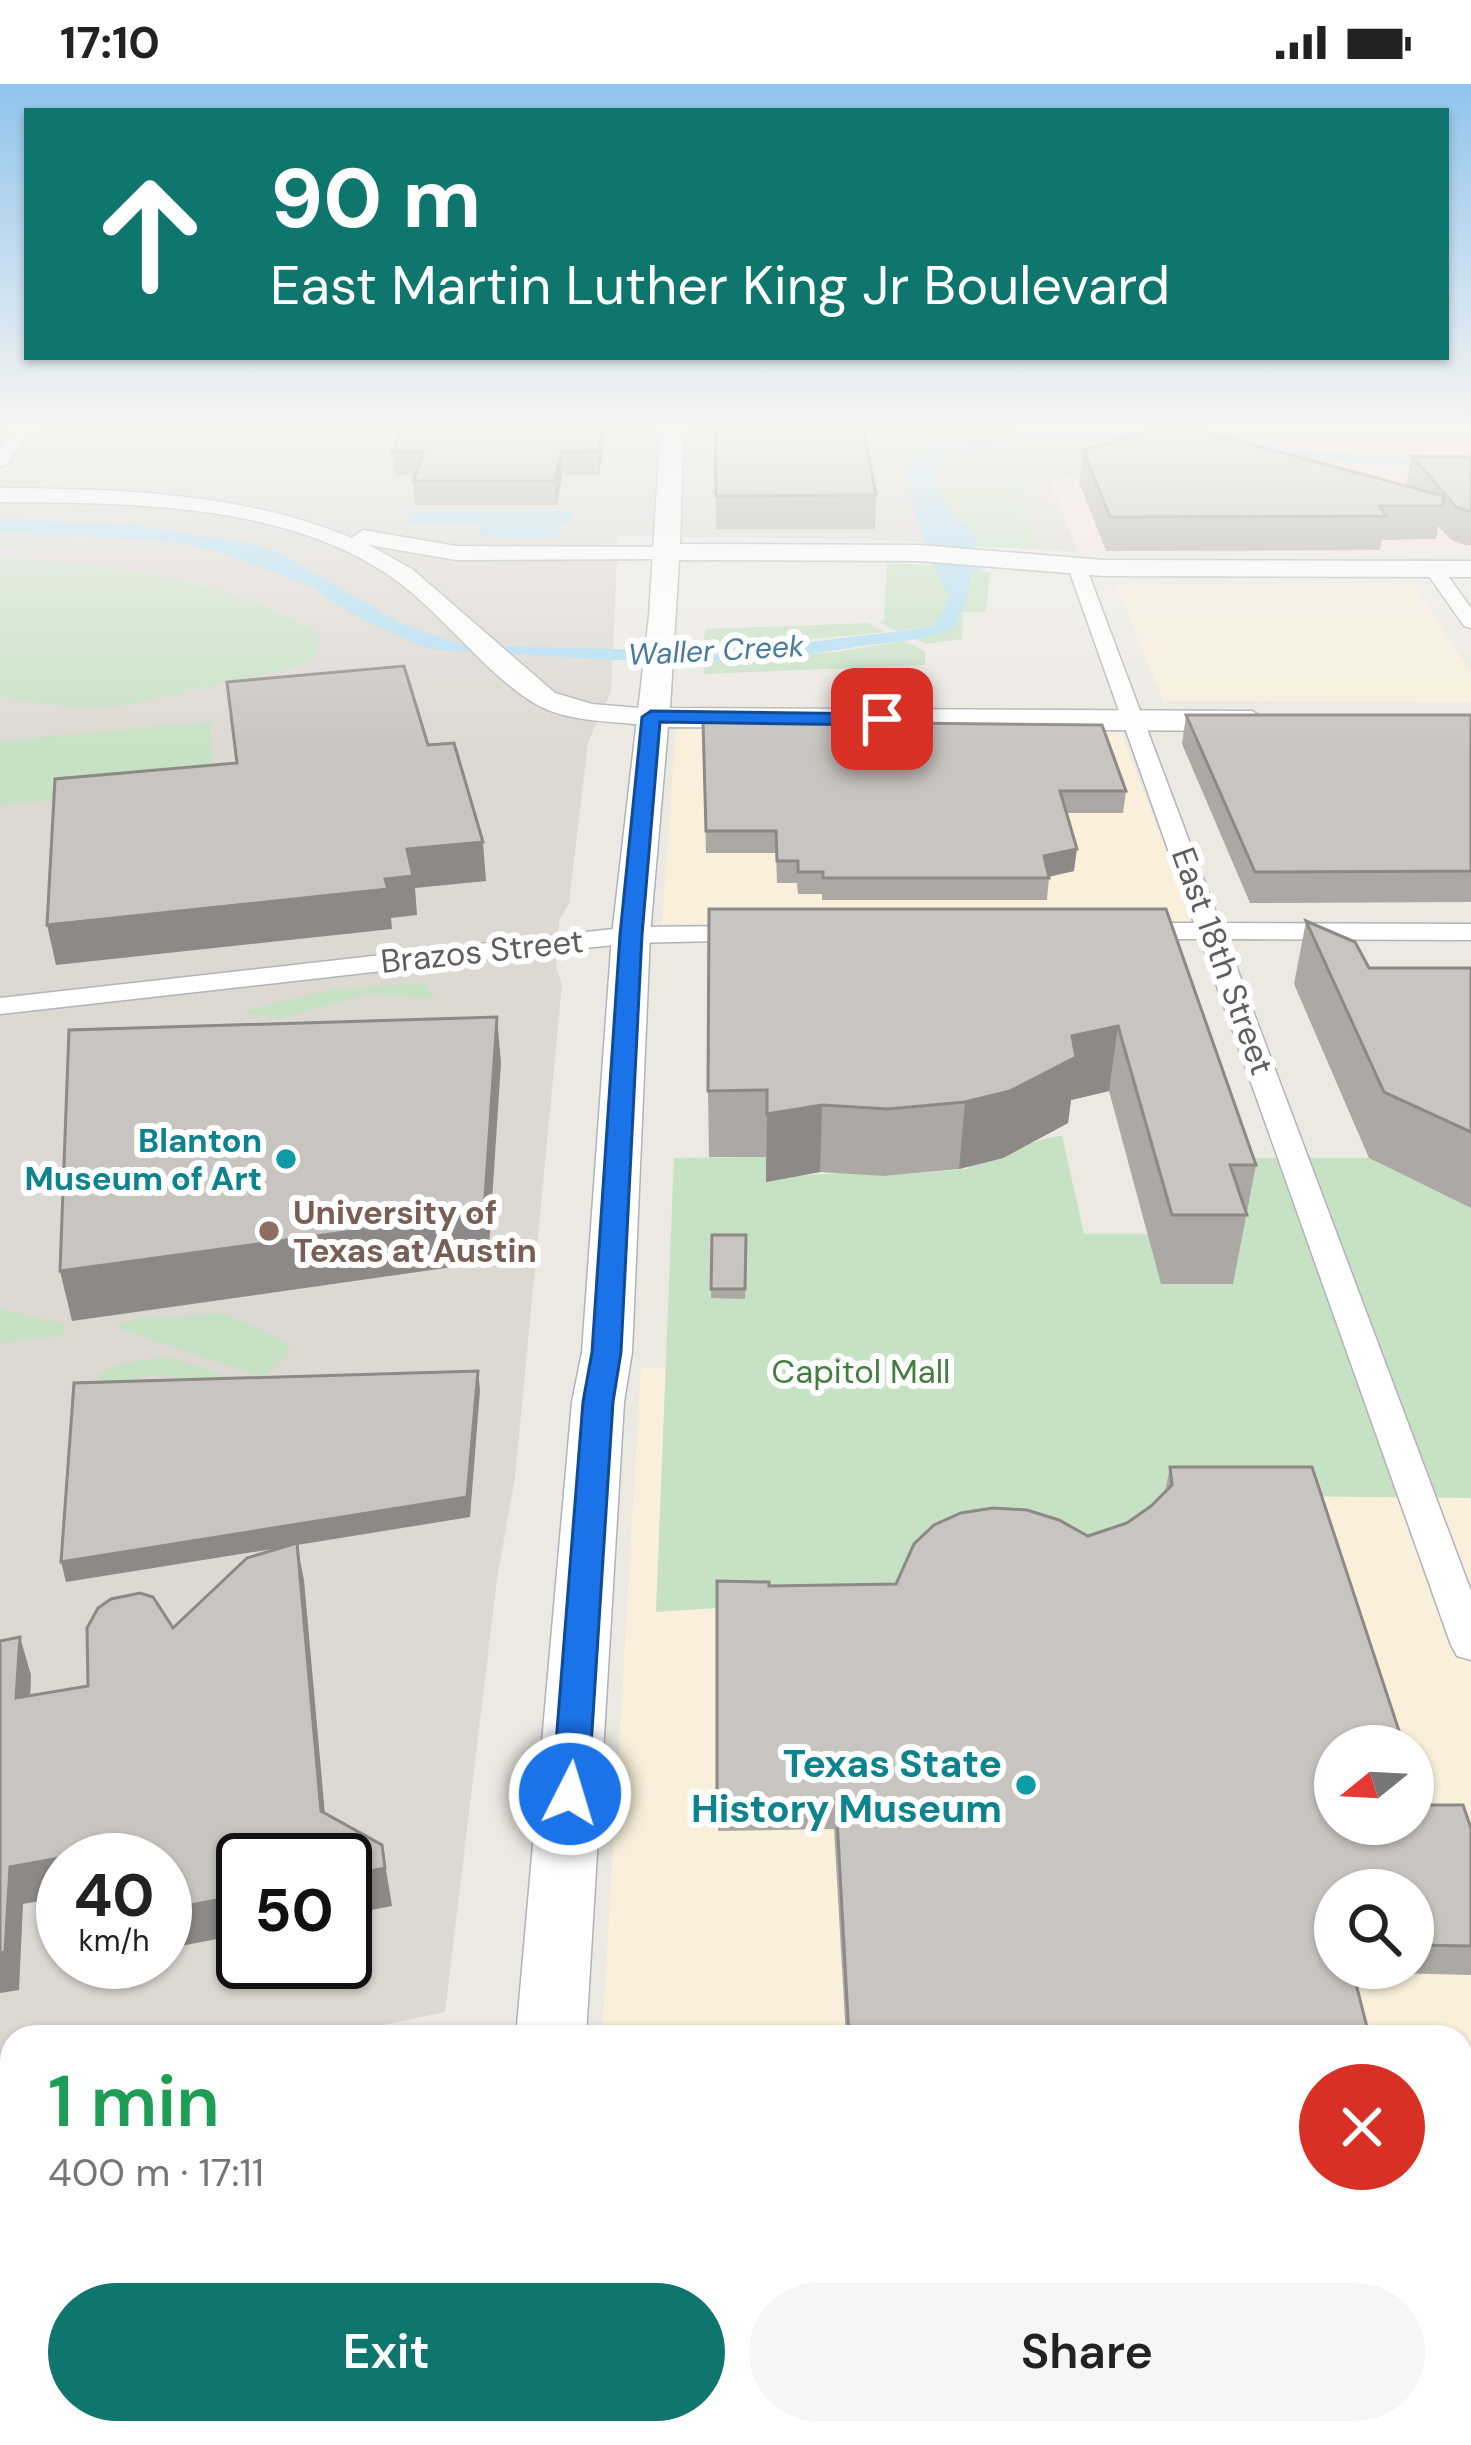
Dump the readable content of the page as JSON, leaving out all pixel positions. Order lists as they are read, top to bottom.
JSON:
{
  "streets": {
    "street": ["Brazos Street", "East 18th Street"]
  },
  "water": ["Waller Creek"],
  "parks": ["Capitol Mall"],
  "places": ["Blanton Museum of Art", "University of Texas at Austin", "Texas State History Museum"],
  "north": "left",
  "page": {
    "status": "17:10",
    "turn": ["90 m", "East Martin Luther King Jr Boulevard"],
    "speed": "40 km/h",
    "limit": "50",
    "heading": ["1 min", "400 m · 17:11"],
    "buttons": ["Exit", "Share"]
  }
}
